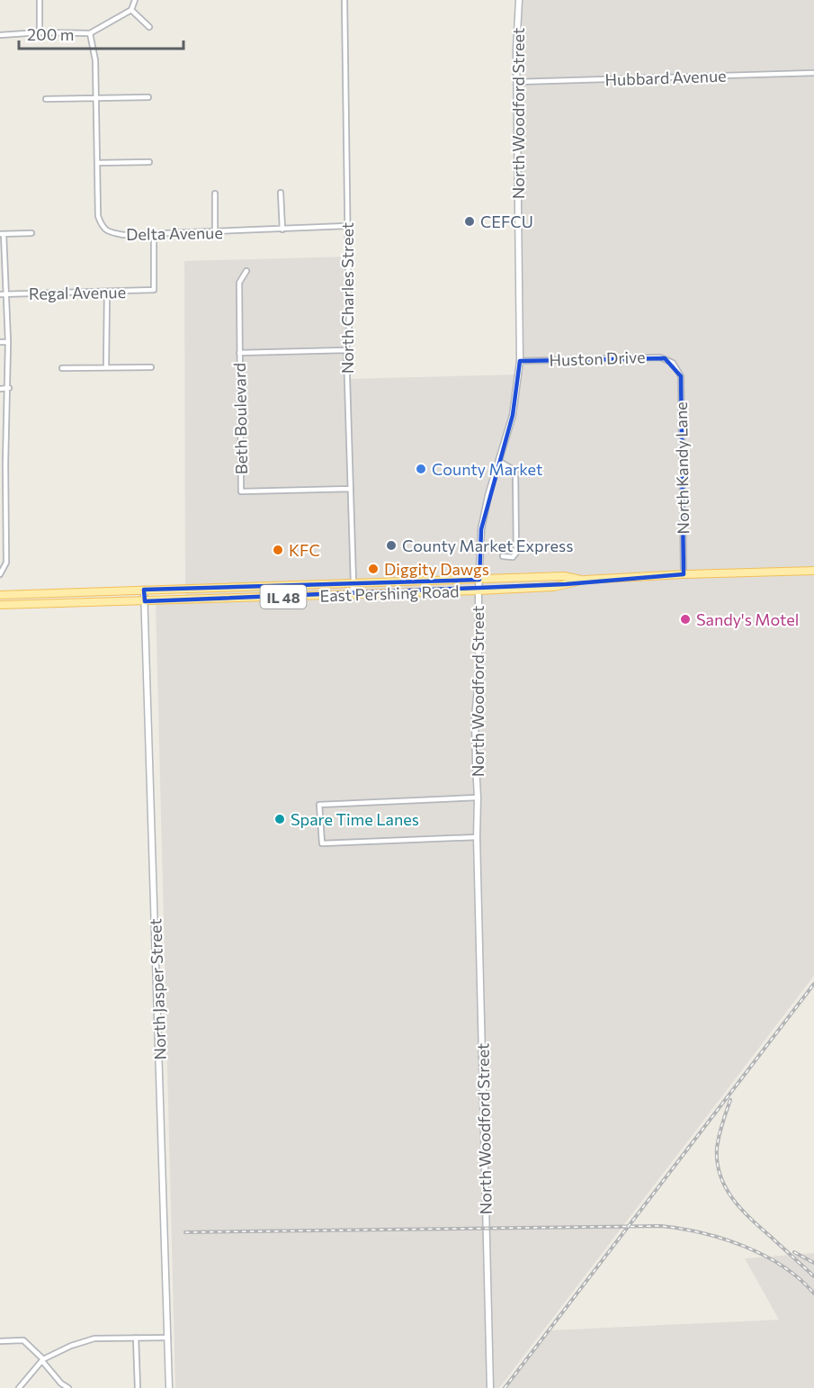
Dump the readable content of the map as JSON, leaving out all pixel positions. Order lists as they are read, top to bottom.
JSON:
{
  "streets": {
    "main road": ["East Pershing Road", "IL 48"],
    "street": [
      "Hubbard Avenue",
      "North Woodford Street",
      "Delta Avenue",
      "Regal Avenue",
      "North Charles Street",
      "Huston Drive",
      "Beth Boulevard",
      "North Kandy Lane",
      "North Jasper Street"
    ]
  },
  "crossings": [
    ["Hubbard Avenue", "North Woodford Street"],
    ["North Woodford Street", "Huston Drive"],
    ["North Woodford Street", "East Pershing Road"],
    ["Delta Avenue", "Regal Avenue"],
    ["Delta Avenue", "North Charles Street"],
    ["North Charles Street", "Beth Boulevard"],
    ["North Charles Street", "East Pershing Road"],
    ["Huston Drive", "North Kandy Lane"],
    ["North Kandy Lane", "East Pershing Road"],
    ["East Pershing Road", "North Jasper Street"]
  ],
  "places": [
    "CEFCU",
    "County Market",
    "County Market Express",
    "KFC",
    "Diggity Dawgs",
    "Sandy's Motel",
    "Spare Time Lanes"
  ],
  "scale_bar": "200 m"
}
